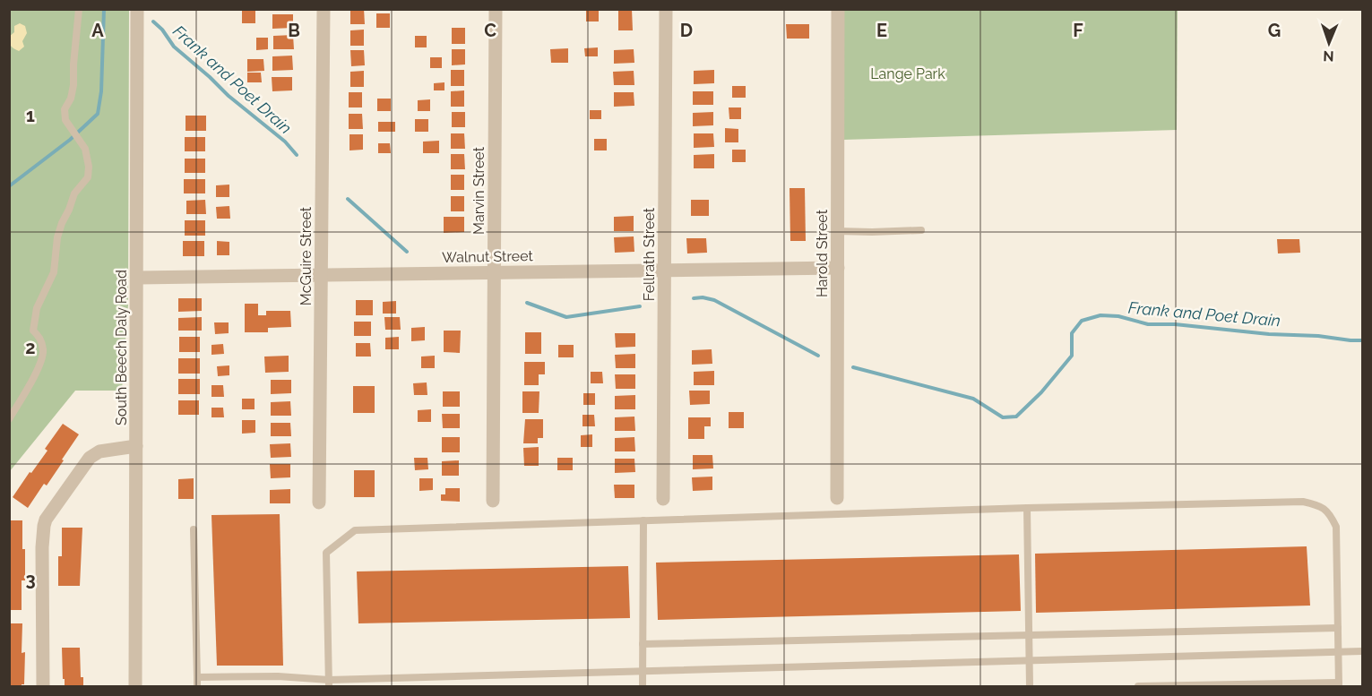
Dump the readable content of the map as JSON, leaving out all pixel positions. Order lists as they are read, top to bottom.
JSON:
{
  "streets": {
    "street": [
      "Marvin Street",
      "Harold Street",
      "Fellrath Street",
      "McGuire Street",
      "Walnut Street",
      "South Beech Daly Road"
    ]
  },
  "crossings": [
    ["Marvin Street", "Walnut Street"],
    ["Harold Street", "Walnut Street"],
    ["Fellrath Street", "Walnut Street"],
    ["McGuire Street", "Walnut Street"],
    ["Walnut Street", "South Beech Daly Road"]
  ],
  "water": ["Frank and Poet Drain"],
  "parks": ["Lange Park"],
  "north": "bottom",
  "grid": {
    "columns": [
      "A",
      "B",
      "C",
      "D",
      "E",
      "F",
      "G"
    ],
    "rows": ["1", "2", "3"]
  }
}
